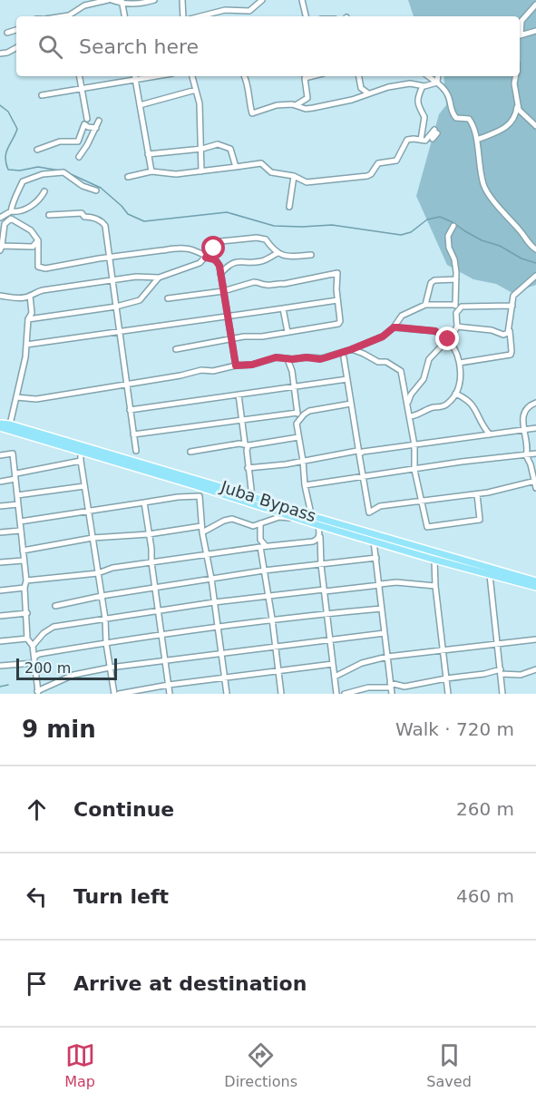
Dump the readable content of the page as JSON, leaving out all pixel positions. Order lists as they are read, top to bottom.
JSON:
{
  "streets": {
    "main road": ["Juba Bypass"]
  },
  "scale_bar": "200 m",
  "page": {
    "search": "Search here",
    "scale": "200 m",
    "heading": ["9 min", "Walk · 720 m"],
    "list": [
      ["Continue", "260 m"],
      ["Turn left", "460 m"],
      "Arrive at destination"
    ],
    "nav": ["Map", "Directions", "Saved"]
  }
}
